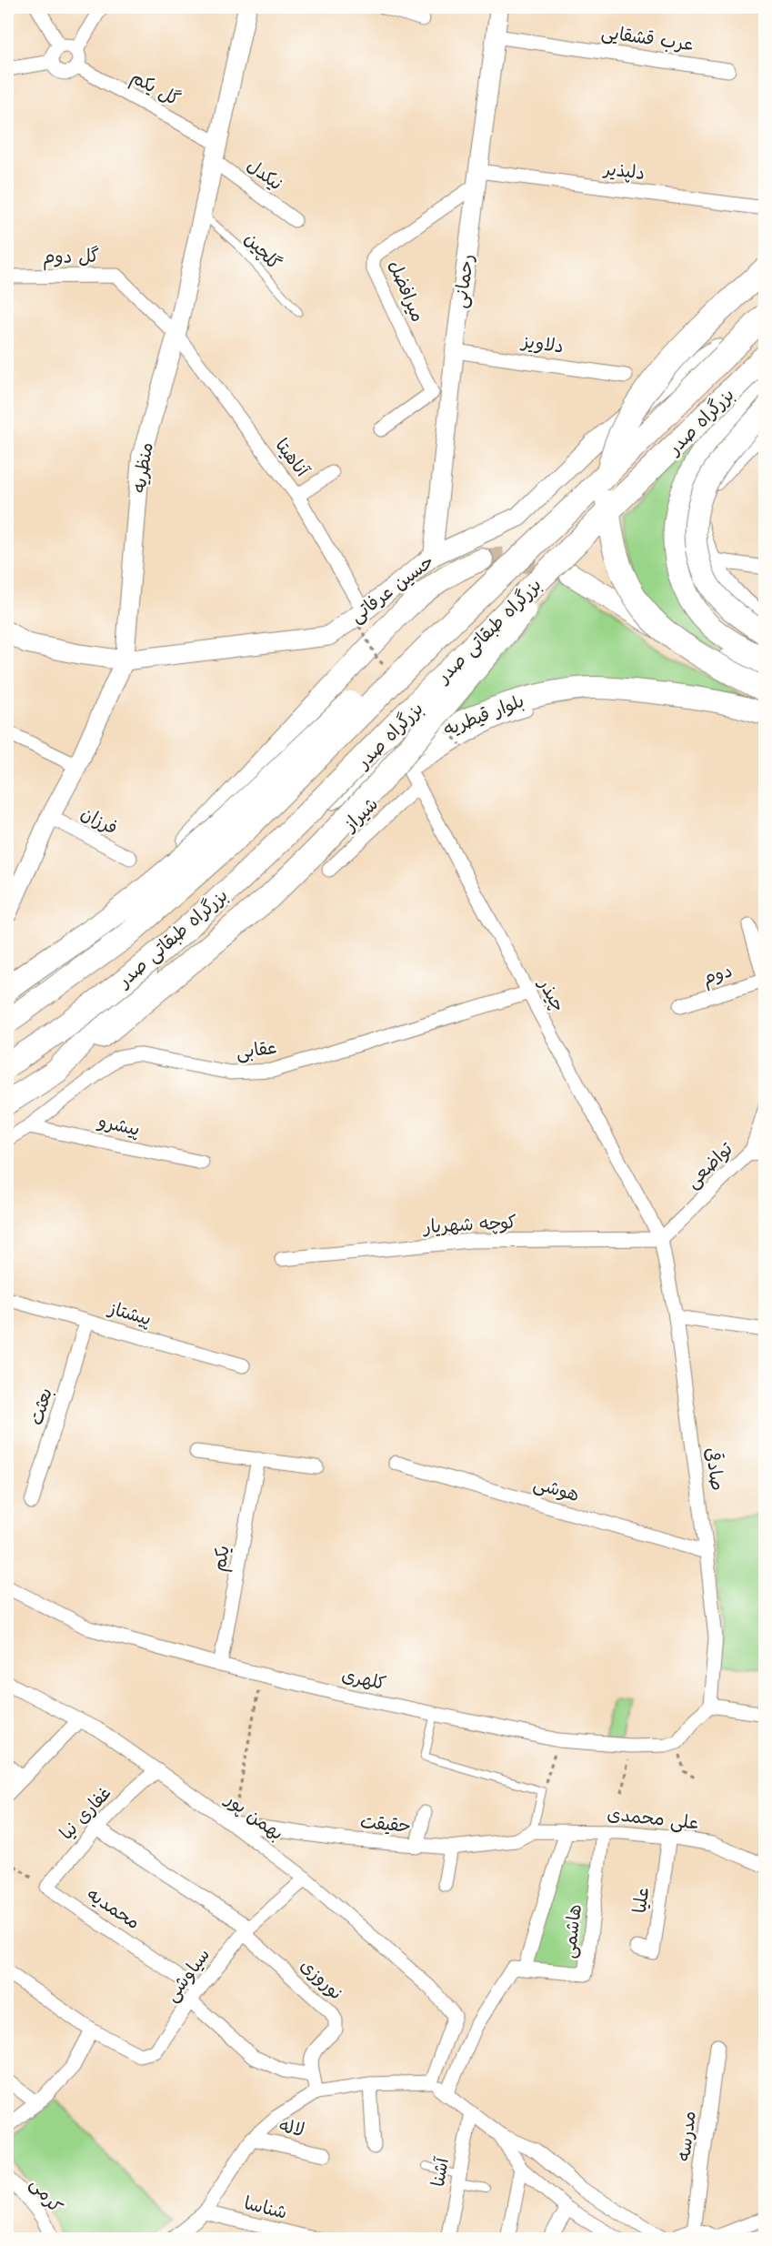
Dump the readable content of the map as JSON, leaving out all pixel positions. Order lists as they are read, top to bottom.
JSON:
{
  "streets": {
    "highway": ["بزرگراه صدر", "بزرگراه طبقاتی صدر"],
    "main road": ["حسین عرفاتی", "بلوار قیطریه"],
    "street": [
      "عرب قشقایی",
      "گل یکم",
      "دلپذیر",
      "نیکدل",
      "گل دوم",
      "رحمانی",
      "میرافضل",
      "دلاویز",
      "آناهیتا",
      "منظریه",
      "شیراز",
      "فرزان",
      "دوم",
      "چیذر",
      "عقابی",
      "پیشرو",
      "تواضعی",
      "کوچه شهریار",
      "پیشتاز",
      "بعثت",
      "صادقی",
      "هوشی",
      "یکم",
      "کلهری",
      "غفاری نیا",
      "بهمن پور",
      "علی محمدی",
      "حقیقت",
      "علیا",
      "محمدیه",
      "هاشمی",
      "سیاوشی",
      "نوروزی",
      "لاله",
      "مدرسه",
      "آشنا",
      "کرمی",
      "شناسا"
    ],
    "lane": ["گلچین"]
  },
  "crossings": [
    ["عرب قشقایی", "رحمانی"],
    ["گل یکم", "نیکدل"],
    ["گل یکم", "منظریه"],
    ["دلپذیر", "رحمانی"],
    ["دلپذیر", "میرافضل"],
    ["نیکدل", "منظریه"],
    ["گلچین", "منظریه"],
    ["گل دوم", "آناهیتا"],
    ["گل دوم", "منظریه"],
    ["رحمانی", "میرافضل"],
    ["رحمانی", "دلاویز"],
    ["رحمانی", "حسین عرفاتی"],
    ["بزرگراه صدر", "حسین عرفاتی"],
    ["بزرگراه صدر", "بزرگراه طبقاتی صدر"],
    ["بزرگراه صدر", "بلوار قیطریه"],
    ["آناهیتا", "منظریه"],
    ["آناهیتا", "حسین عرفاتی"],
    ["منظریه", "حسین عرفاتی"],
    ["منظریه", "فرزان"],
    ["بلوار قیطریه", "چیذر"],
    ["شیراز", "چیذر"],
    ["چیذر", "عقابی"],
    ["چیذر", "تواضعی"],
    ["چیذر", "کوچه شهریار"],
    ["چیذر", "صادقی"],
    ["عقابی", "پیشرو"],
    ["تواضعی", "کوچه شهریار"],
    ["تواضعی", "صادقی"],
    ["کوچه شهریار", "صادقی"],
    ["پیشتاز", "بعثت"],
    ["صادقی", "هوشی"],
    ["یکم", "کلهری"],
    ["غفاری نیا", "بهمن پور"],
    ["غفاری نیا", "محمدیه"],
    ["غفاری نیا", "نوروزی"],
    ["بهمن پور", "حقیقت"],
    ["بهمن پور", "سیاوشی"],
    ["علی محمدی", "حقیقت"],
    ["علی محمدی", "علیا"],
    ["علی محمدی", "هاشمی"],
    ["محمدیه", "سیاوشی"],
    ["محمدیه", "نوروزی"],
    ["سیاوشی", "نوروزی"]
  ]
}
